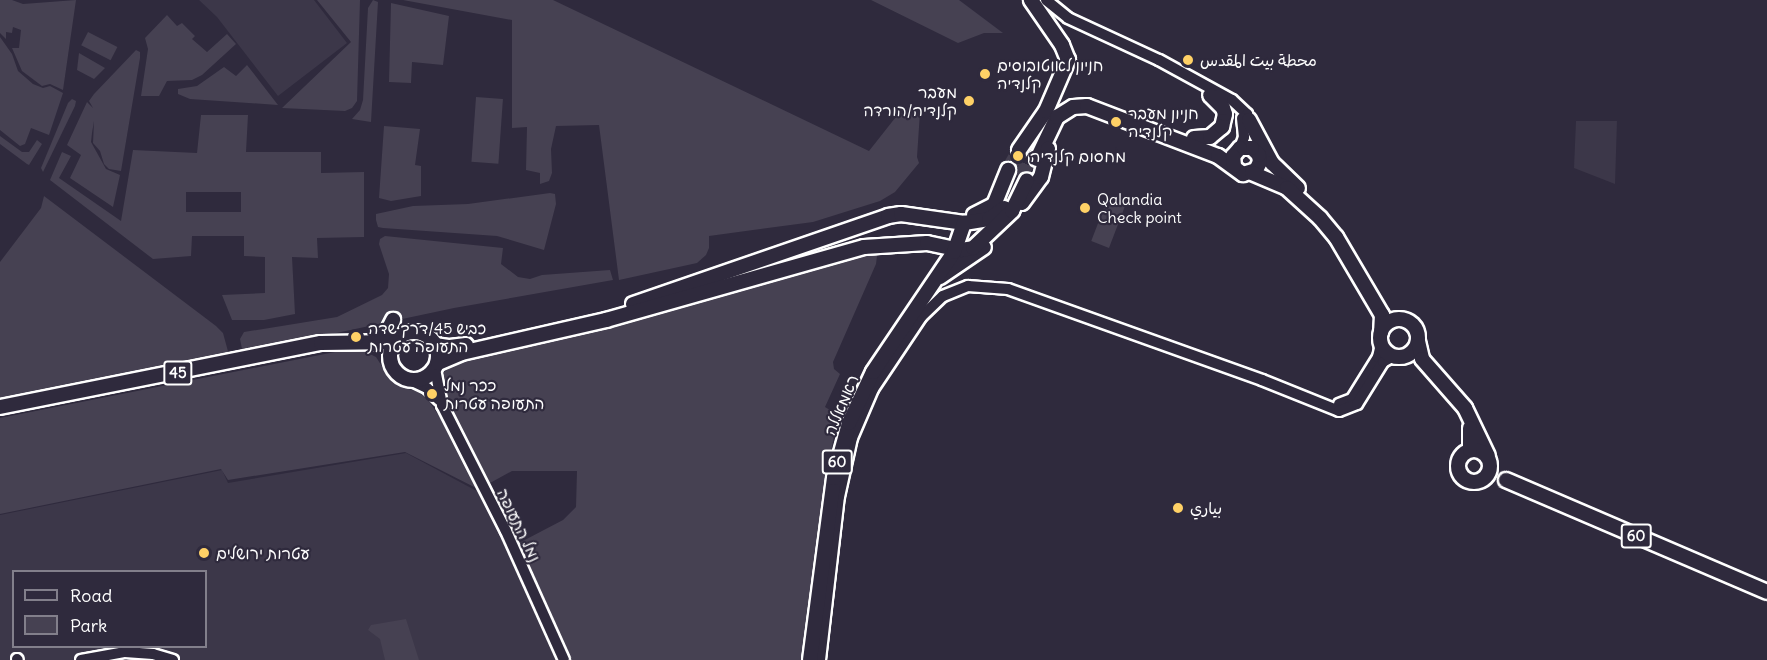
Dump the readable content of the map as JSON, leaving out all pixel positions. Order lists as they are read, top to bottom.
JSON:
{
  "streets": {
    "highway": ["45", "ראמאללה", "60"],
    "street": ["נמל התעופה"]
  },
  "crossings": [
    ["45", "נמל התעופה"],
    ["ראמאללה", "60"]
  ],
  "places": [
    "محطة بيت المقدس",
    "חניון לאוטובוסים קלנדיה",
    "מעבר קלנדיה/הורדה",
    "חניון מעבר קלנדיה",
    "מחסום קלנדיה",
    "Qalandia Check point",
    "כביש 45/דרך שדה התעופה עטרות",
    "ככר נמל התעופה עטרות",
    "بياري",
    "עטרות ירושלים"
  ],
  "legend": ["Road", "Park"]
}
